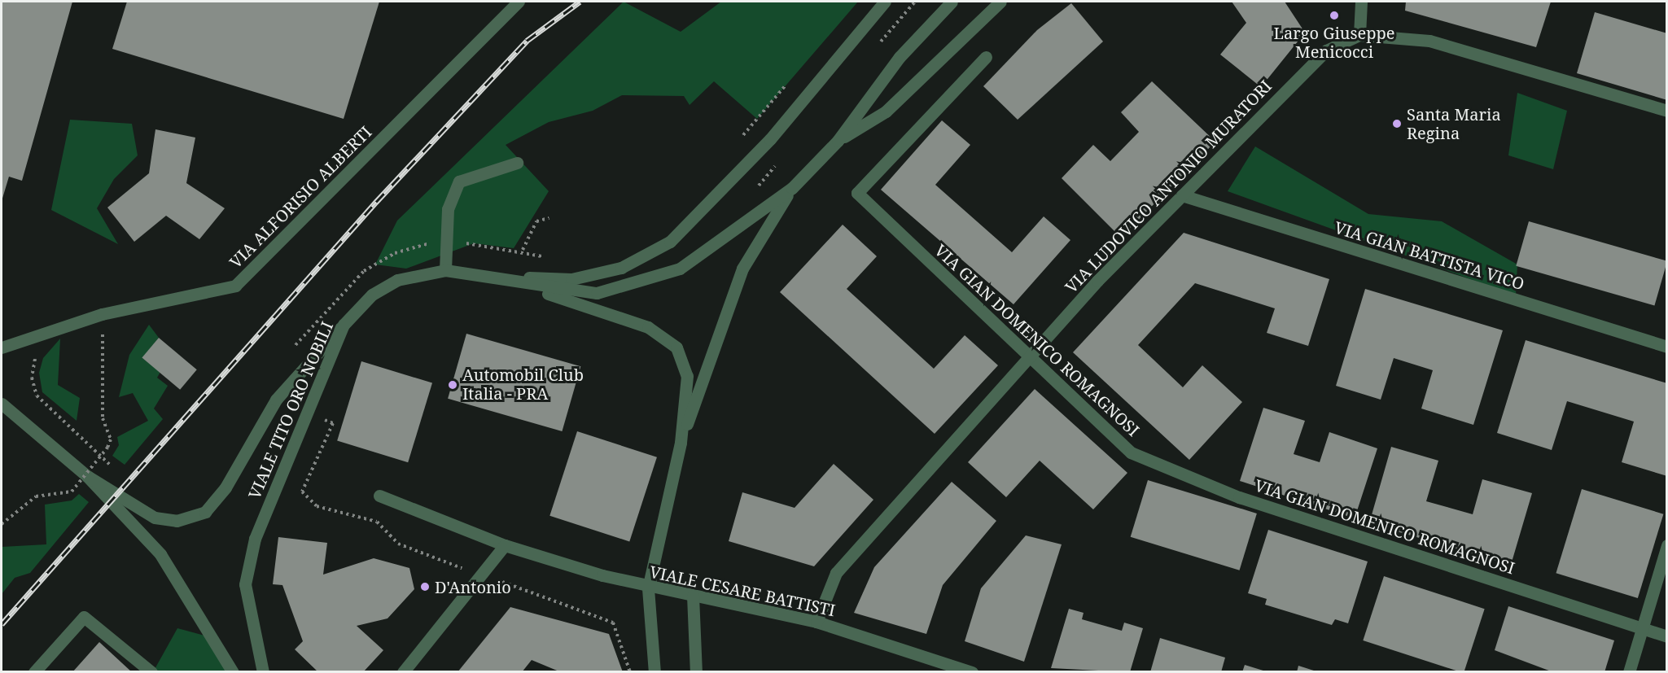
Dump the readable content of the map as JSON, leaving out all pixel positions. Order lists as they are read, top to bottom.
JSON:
{
  "streets": {
    "street": [
      "VIA LUDOVICO ANTONIO MURATORI",
      "VIA ALFORISIO ALBERTI",
      "VIA GIAN BATTISTA VICO",
      "VIA GIAN DOMENICO ROMAGNOSI",
      "VIALE TITO ORO NOBILI",
      "VIALE CESARE BATTISTI"
    ]
  },
  "crossings": [
    ["VIA LUDOVICO ANTONIO MURATORI", "VIA GIAN BATTISTA VICO"],
    ["VIA LUDOVICO ANTONIO MURATORI", "VIA GIAN DOMENICO ROMAGNOSI"],
    ["VIA LUDOVICO ANTONIO MURATORI", "VIALE CESARE BATTISTI"],
    ["VIALE TITO ORO NOBILI", "VIALE CESARE BATTISTI"]
  ],
  "places": [
    "Largo Giuseppe Menicocci",
    "Santa Maria Regina",
    "Automobil Club Italia - PRA",
    "D'Antonio"
  ]
}
